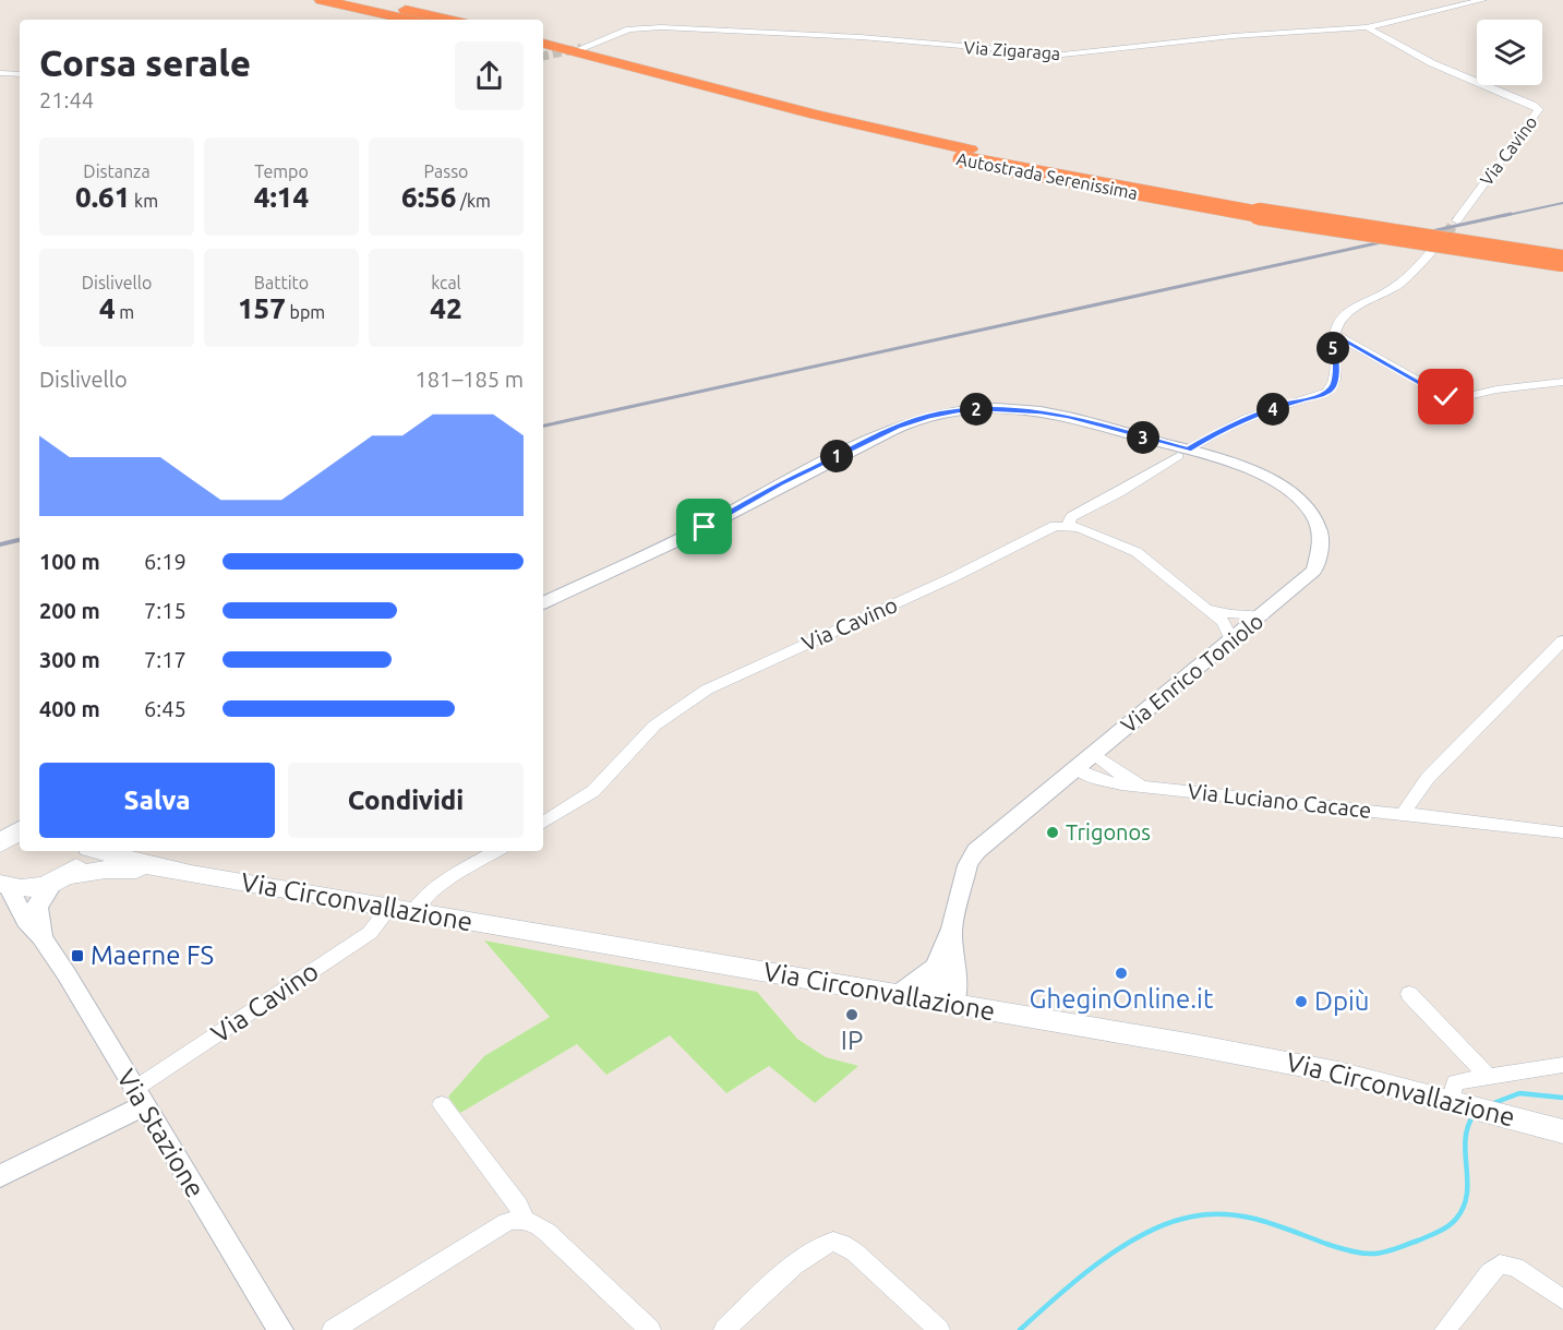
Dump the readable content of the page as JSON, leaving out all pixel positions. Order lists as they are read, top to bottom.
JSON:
{
  "streets": {
    "highway": ["Autostrada Serenissima"],
    "main road": ["Via Circonvallazione"],
    "street": [
      "Via Zigaraga",
      "Via Cavino",
      "Via Enrico Toniolo",
      "Via Luciano Cacace",
      "Via Stazione"
    ]
  },
  "crossings": [
    ["Via Zigaraga", "Via Cavino"],
    ["Via Cavino", "Via Enrico Toniolo"],
    ["Via Cavino", "Via Circonvallazione"],
    ["Via Cavino", "Via Stazione"],
    ["Via Enrico Toniolo", "Via Luciano Cacace"],
    ["Via Enrico Toniolo", "Via Circonvallazione"],
    ["Via Circonvallazione", "Via Stazione"]
  ],
  "places": {
    "other": [
      "Trigonos",
      "GheginOnline.it",
      "Dpiù",
      "IP"
    ],
    "transit": ["Maerne FS"]
  },
  "page": {
    "heading": ["Corsa serale", "21:44"],
    "stats": [
      ["Distanza", "0.61 km"],
      ["Tempo", "4:14"],
      ["Passo", "6:56 /km"],
      ["Dislivello", "4 m"],
      ["Battito", "157 bpm"],
      ["kcal", "42"]
    ],
    "pins": [
      "5",
      "2",
      "4",
      "3",
      "1"
    ],
    "chart": ["Dislivello", "181–185 m"],
    "list": [
      {
        "name": "100 m",
        "note": "6:19"
      },
      {
        "name": "200 m",
        "note": "7:15"
      },
      {
        "name": "300 m",
        "note": "7:17"
      },
      {
        "name": "400 m",
        "note": "6:45"
      }
    ],
    "buttons": ["Salva", "Condividi"]
  }
}
